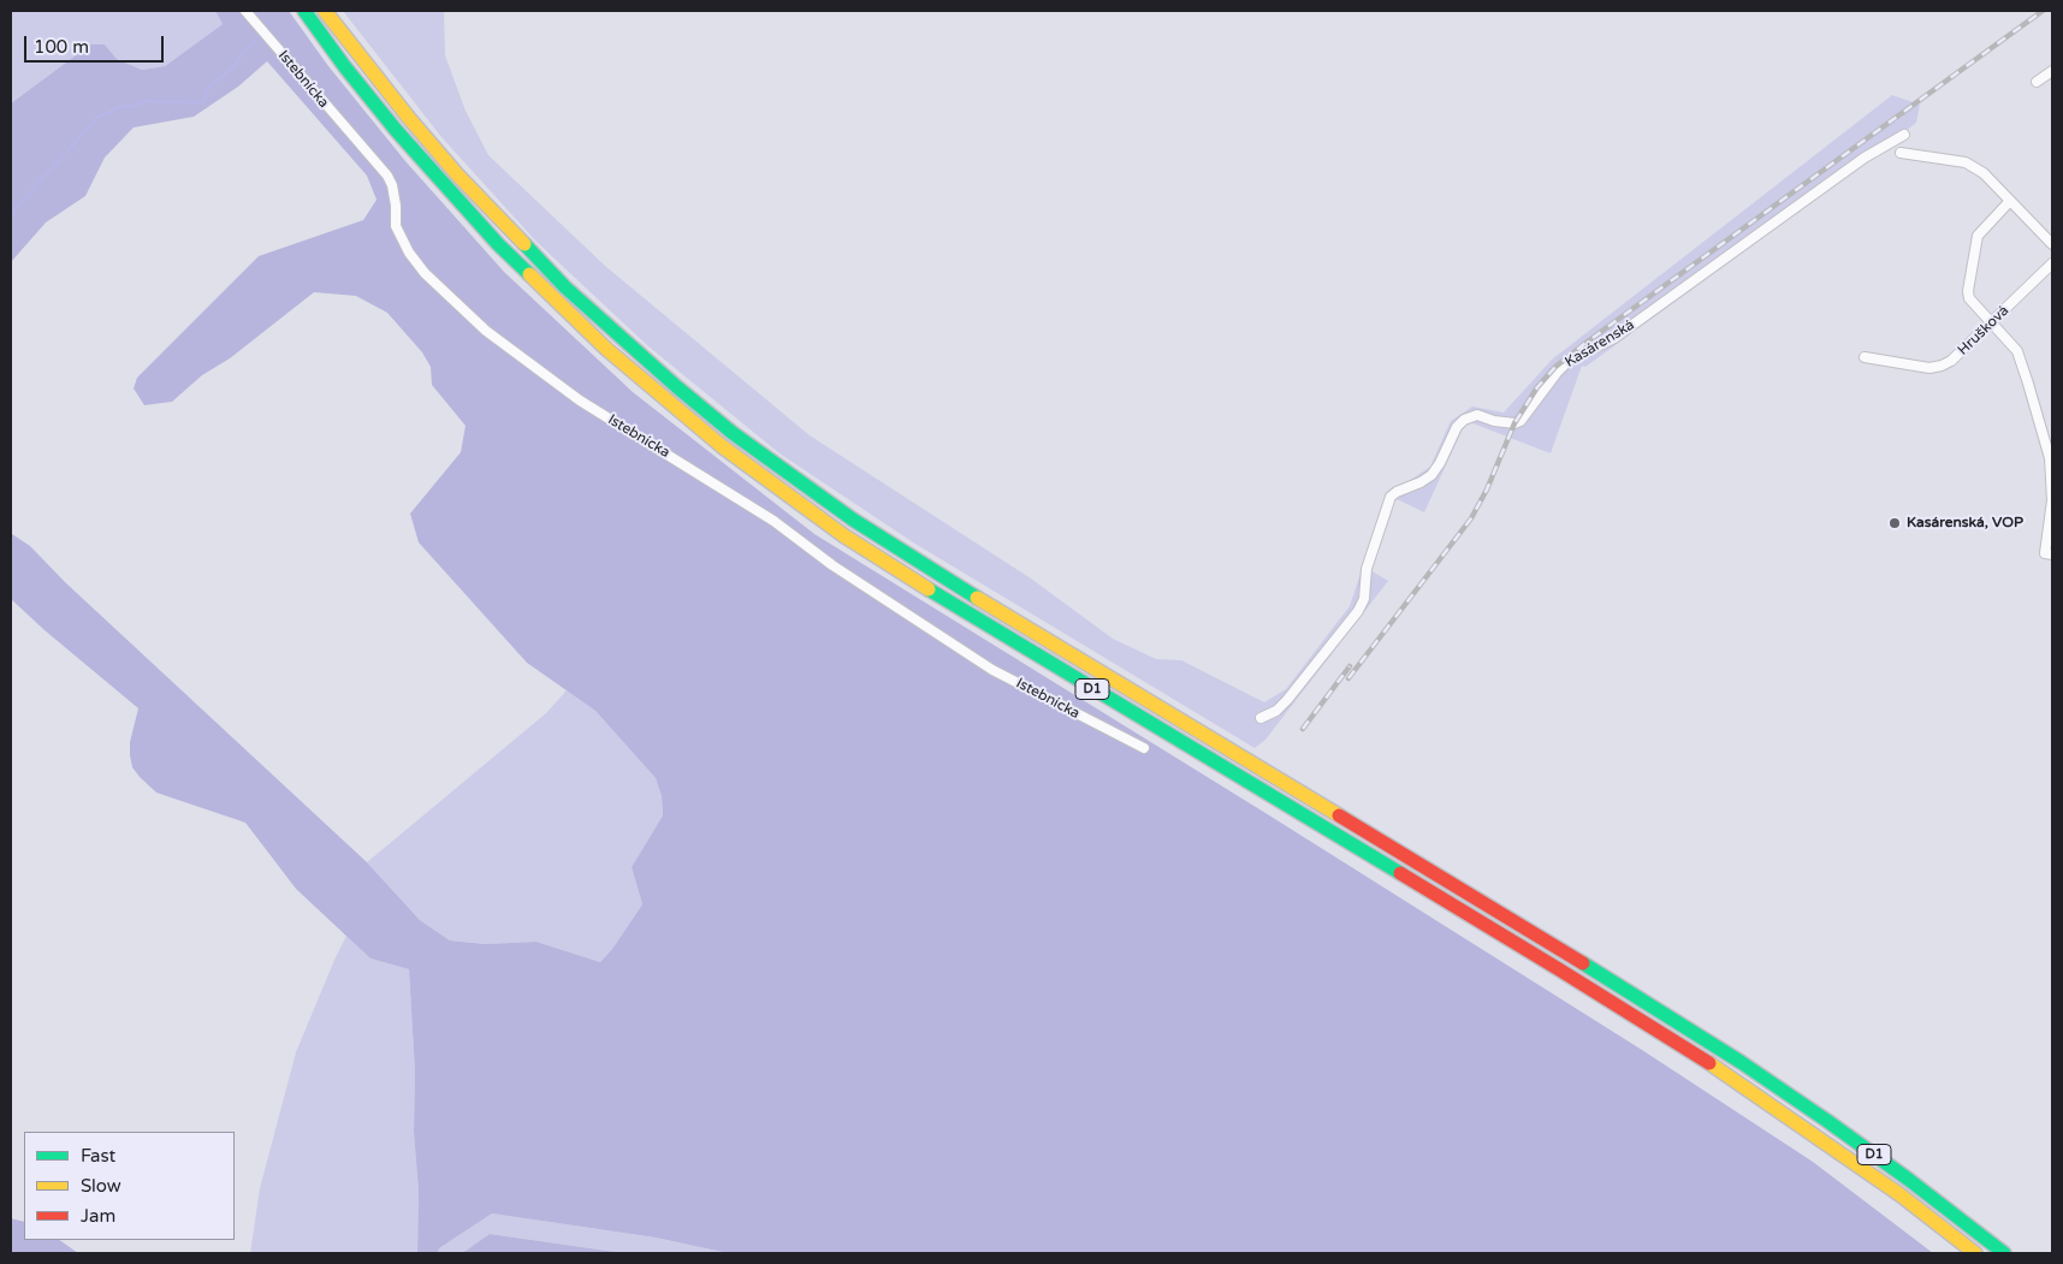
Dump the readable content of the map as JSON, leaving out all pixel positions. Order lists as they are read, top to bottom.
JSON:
{
  "streets": {
    "highway": ["D1"],
    "street": ["Istebnícka", "Hrušková", "Kasárenská"]
  },
  "places": ["Kasárenská, VOP"],
  "legend": ["Fast", "Slow", "Jam"],
  "scale_bar": "100 m"
}
